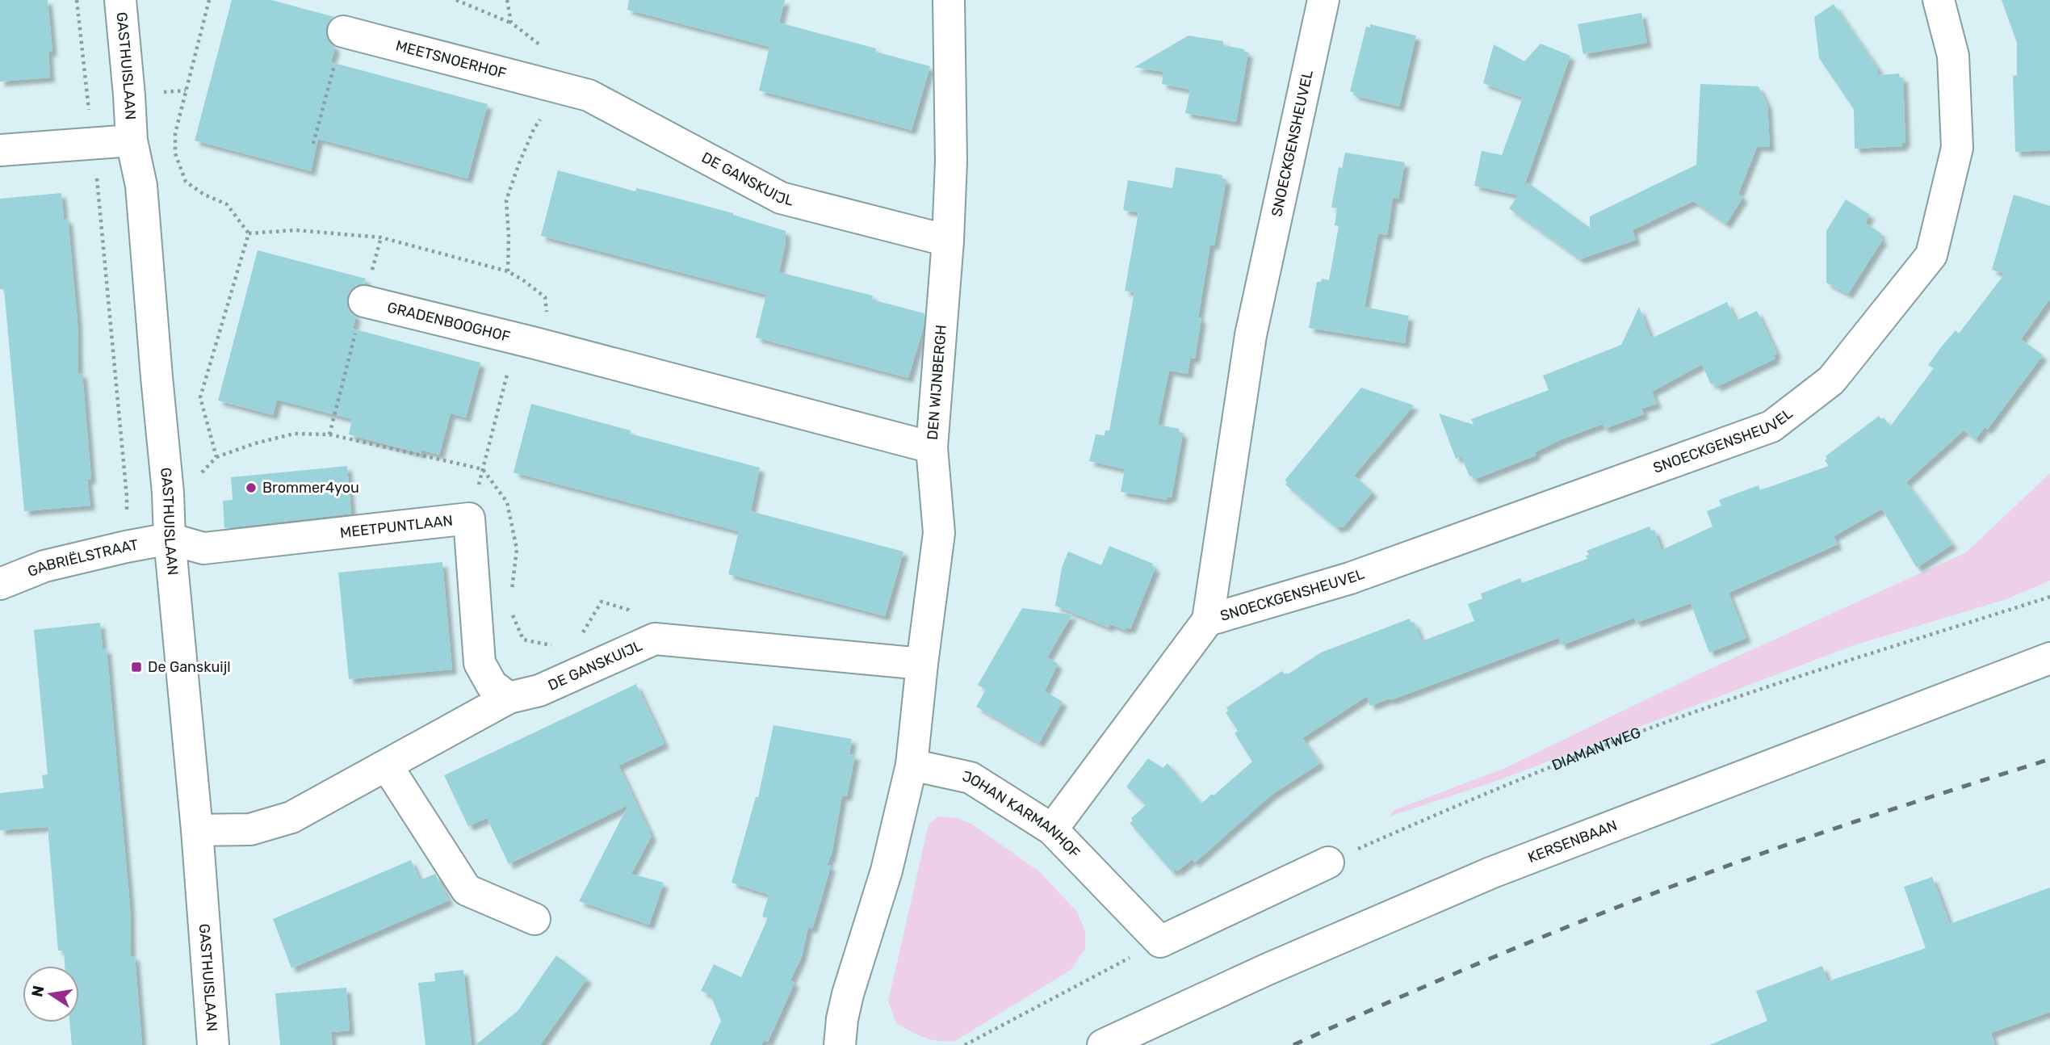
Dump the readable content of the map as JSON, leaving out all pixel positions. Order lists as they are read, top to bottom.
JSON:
{
  "streets": {
    "street": [
      "MEETSNOERHOF",
      "GASTHUISLAAN",
      "SNOECKGENSHEUVEL",
      "DE GANSKUIJL",
      "GRADENBOOGHOF",
      "DEN WIJNBERGH",
      "MEETPUNTLAAN",
      "GABRIËLSTRAAT",
      "JOHAN KARMANHOF",
      "KERSENBAAN"
    ],
    "path": ["DIAMANTWEG"]
  },
  "crossings": [
    ["MEETSNOERHOF", "DE GANSKUIJL"],
    ["GASTHUISLAAN", "DE GANSKUIJL"],
    ["GASTHUISLAAN", "MEETPUNTLAAN"],
    ["GASTHUISLAAN", "GABRIËLSTRAAT"],
    ["SNOECKGENSHEUVEL", "JOHAN KARMANHOF"],
    ["DE GANSKUIJL", "DEN WIJNBERGH"],
    ["DE GANSKUIJL", "MEETPUNTLAAN"],
    ["DEN WIJNBERGH", "JOHAN KARMANHOF"],
    ["MEETPUNTLAAN", "GABRIËLSTRAAT"]
  ],
  "places": {
    "other": ["Brommer4you"],
    "transit": ["De Ganskuijl"]
  },
  "north": "left"
}
